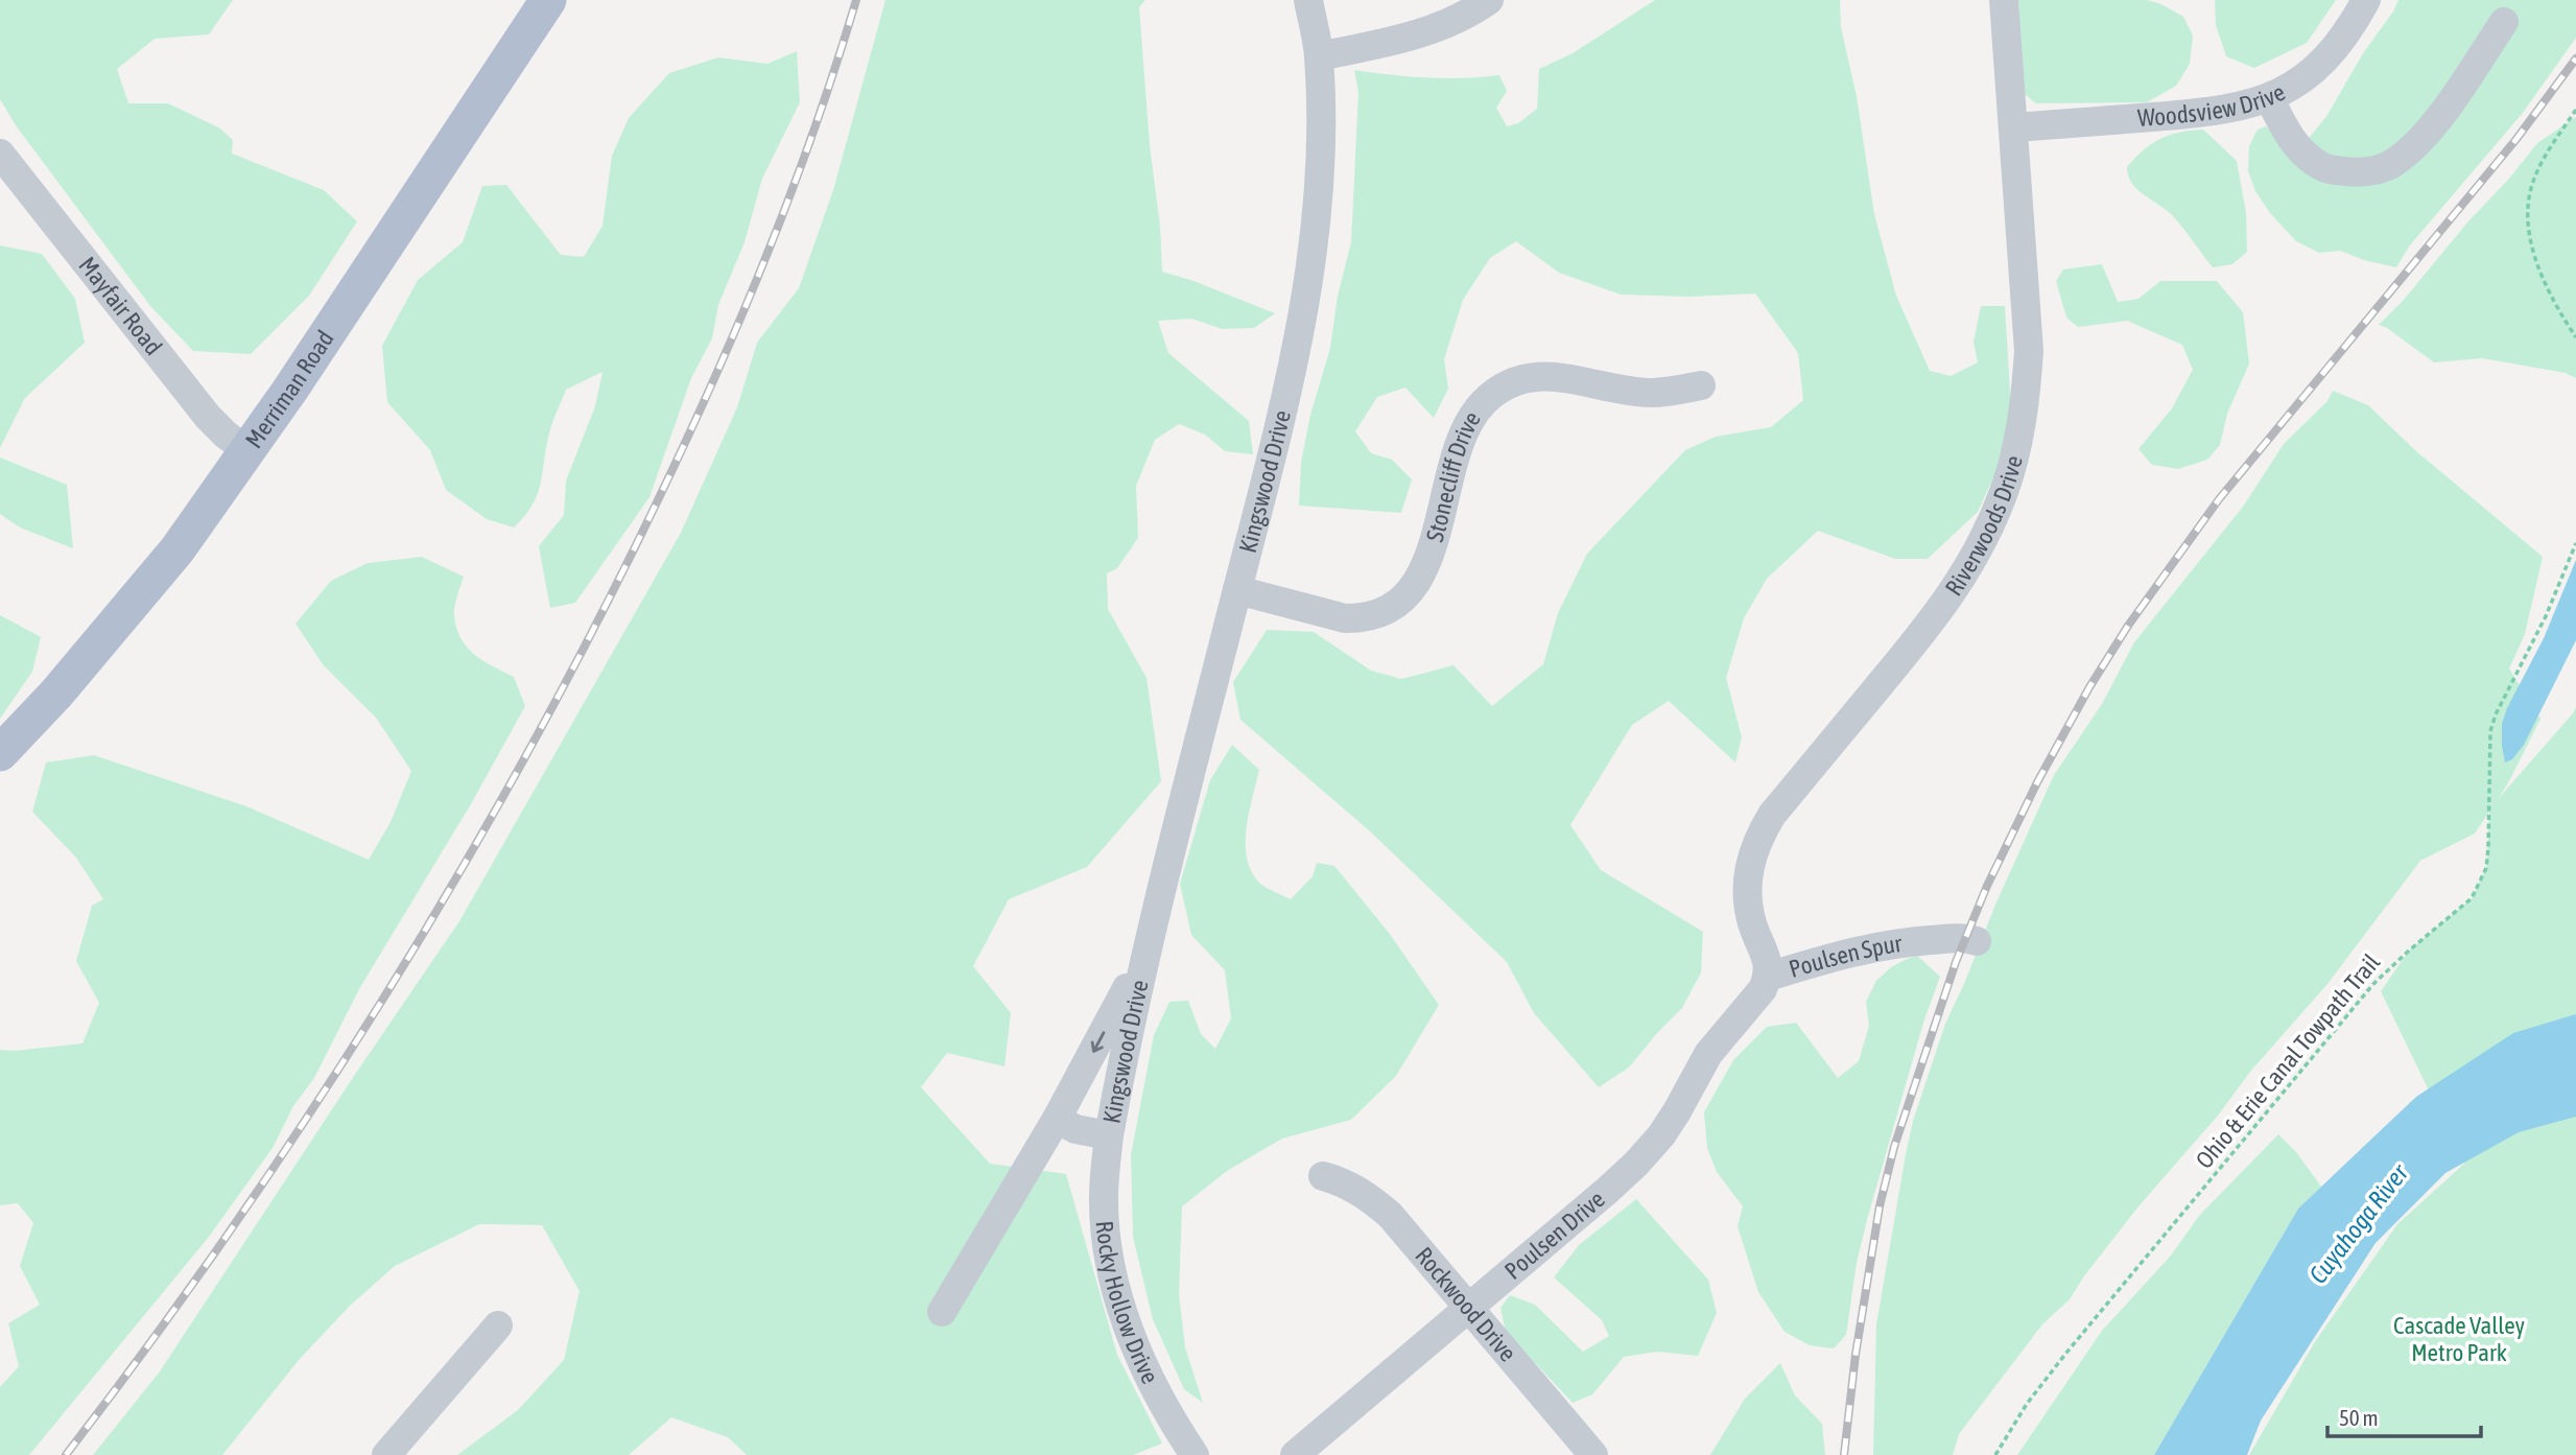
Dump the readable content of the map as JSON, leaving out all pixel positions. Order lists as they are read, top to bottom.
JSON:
{
  "streets": {
    "main road": ["Merriman Road"],
    "street": [
      "Woodsview Drive",
      "Mayfair Road",
      "Stonecliff Drive",
      "Kingswood Drive",
      "Riverwoods Drive",
      "Poulsen Spur",
      "Poulsen Drive",
      "Rocky Hollow Drive",
      "Rockwood Drive"
    ],
    "path": ["Ohio & Erie Canal Towpath Trail"]
  },
  "crossings": [
    ["Woodsview Drive", "Riverwoods Drive"],
    ["Mayfair Road", "Merriman Road"],
    ["Stonecliff Drive", "Kingswood Drive"],
    ["Kingswood Drive", "Rocky Hollow Drive"],
    ["Riverwoods Drive", "Poulsen Spur"],
    ["Riverwoods Drive", "Poulsen Drive"],
    ["Poulsen Spur", "Poulsen Drive"],
    ["Poulsen Drive", "Rockwood Drive"]
  ],
  "water": ["Cuyahoga River"],
  "parks": ["Cascade Valley Metro Park"],
  "scale_bar": "50 m"
}
